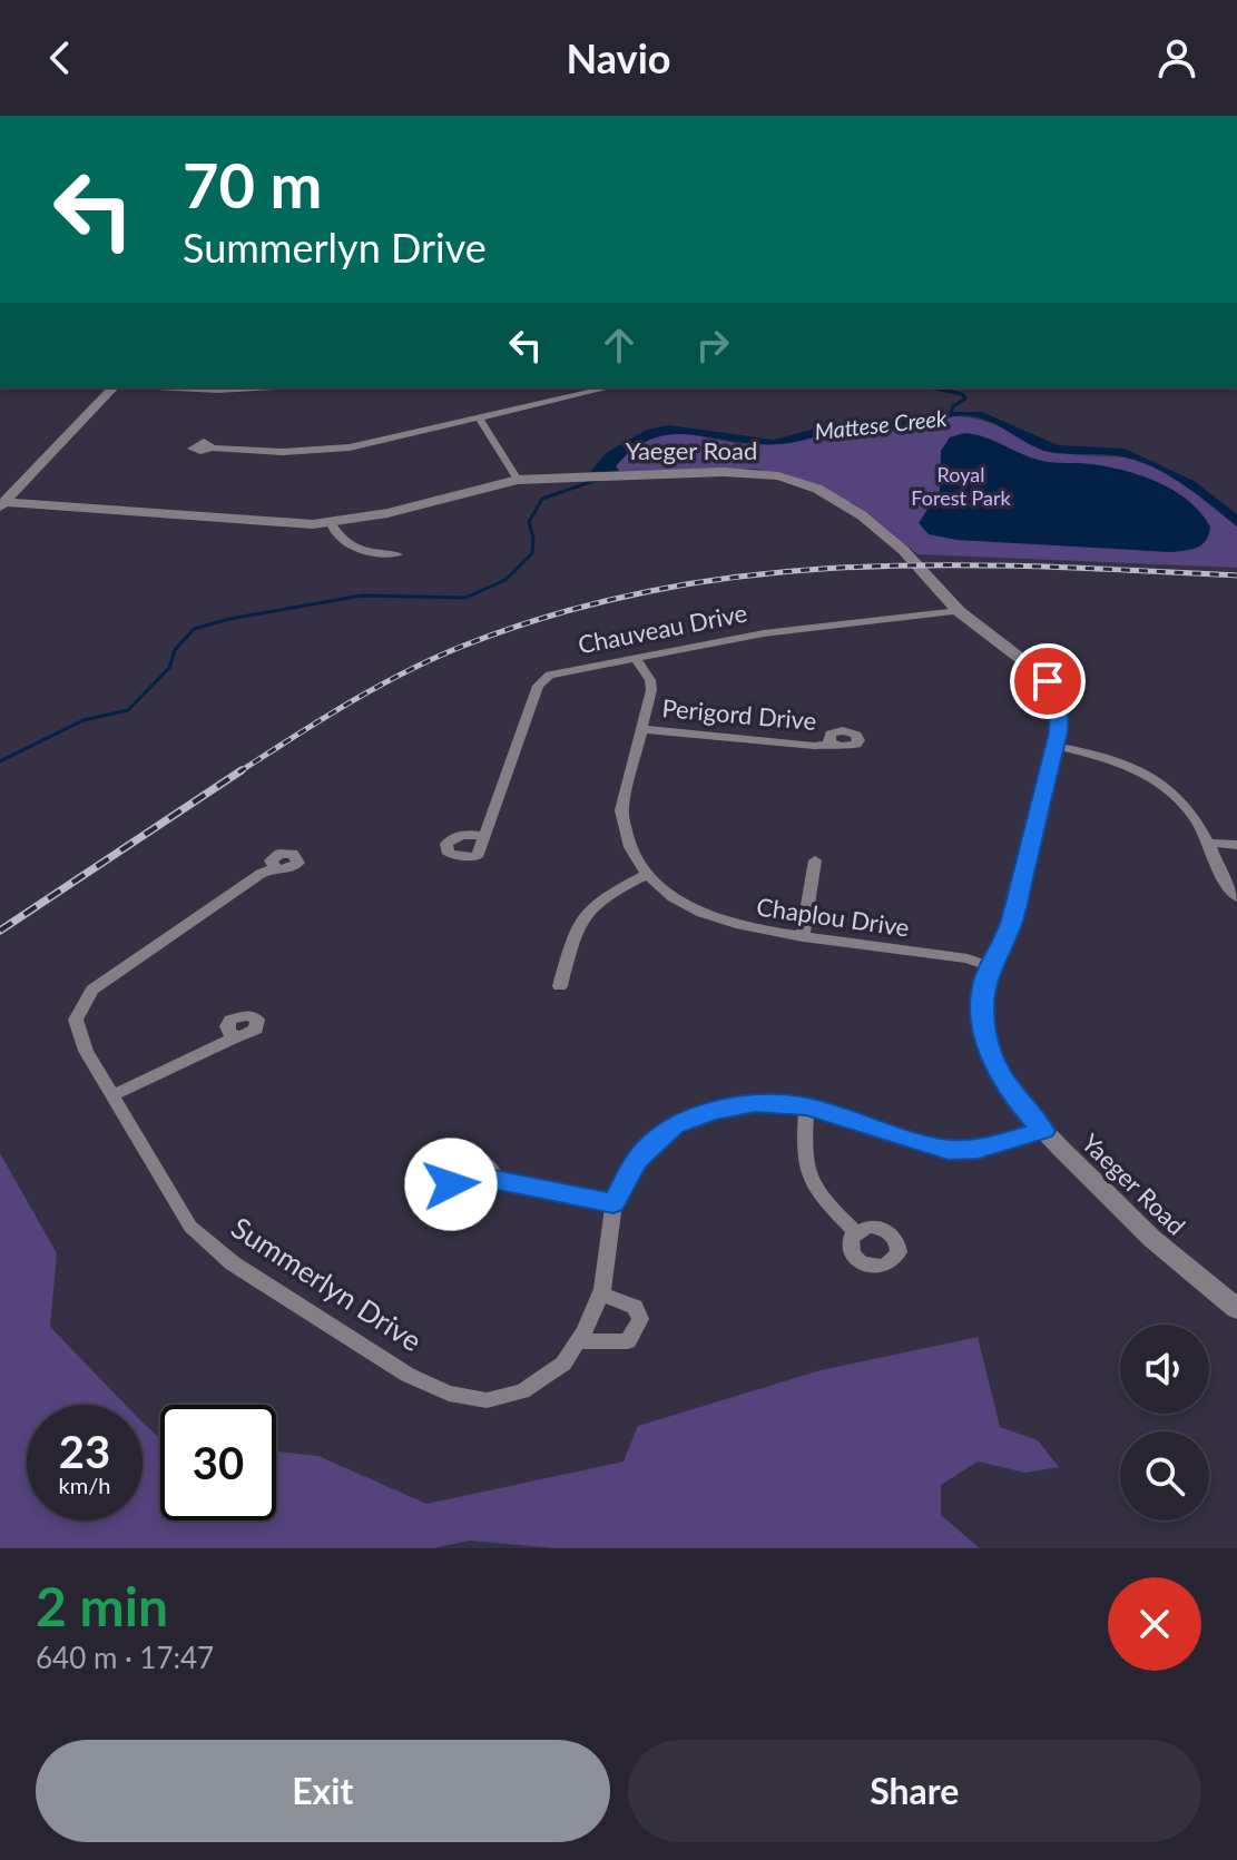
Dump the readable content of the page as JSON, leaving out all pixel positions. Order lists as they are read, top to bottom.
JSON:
{
  "streets": {
    "street": [
      "Yaeger Road",
      "Chauveau Drive",
      "Perigord Drive",
      "Chaplou Drive",
      "Summerlyn Drive"
    ]
  },
  "crossings": [
    ["Yaeger Road", "Chauveau Drive"],
    ["Yaeger Road", "Chaplou Drive"],
    ["Yaeger Road", "Summerlyn Drive"],
    ["Chauveau Drive", "Chaplou Drive"],
    ["Perigord Drive", "Chaplou Drive"]
  ],
  "water": ["Mattese Creek"],
  "parks": ["Royal Forest Park"],
  "page": {
    "header": "Navio",
    "turn": ["70 m", "Summerlyn Drive"],
    "speed": "23 km/h",
    "limit": "30",
    "heading": ["2 min", "640 m · 17:47"],
    "buttons": ["Exit", "Share"]
  }
}
